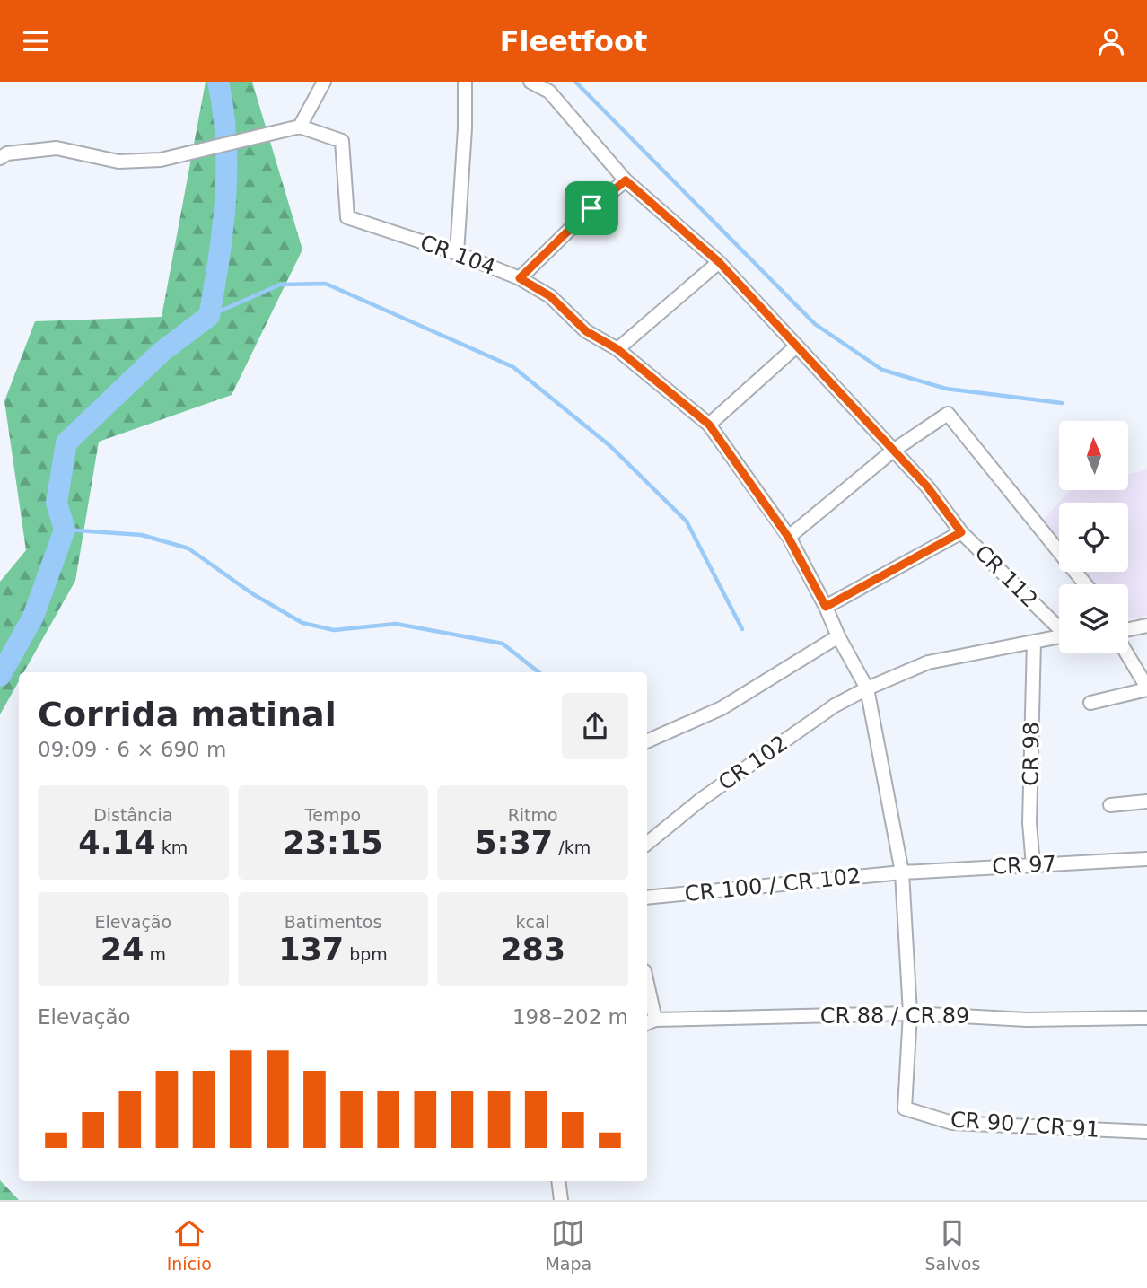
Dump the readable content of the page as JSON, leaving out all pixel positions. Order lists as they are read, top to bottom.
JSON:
{
  "streets": {
    "street": [
      "CR 104",
      "CR 112",
      "CR 98",
      "CR 102",
      "CR 97",
      "CR 100 / CR 102",
      "CR 88 / CR 89",
      "CR 90 / CR 91"
    ]
  },
  "crossings": [
    ["CR 104", "CR 102"],
    ["CR 104", "CR 97"],
    ["CR 104", "CR 100 / CR 102"],
    ["CR 104", "CR 88 / CR 89"],
    ["CR 104", "CR 90 / CR 91"],
    ["CR 98", "CR 102"],
    ["CR 98", "CR 97"],
    ["CR 97", "CR 100 / CR 102"]
  ],
  "north": "top",
  "page": {
    "header": "Fleetfoot",
    "heading": ["Corrida matinal", "09:09 · 6 × 690 m"],
    "stats": [
      ["Distância", "4.14 km"],
      ["Tempo", "23:15"],
      ["Ritmo", "5:37 /km"],
      ["Elevação", "24 m"],
      ["Batimentos", "137 bpm"],
      ["kcal", "283"]
    ],
    "chart": ["Elevação", "198–202 m"],
    "tabs": ["Início", "Mapa", "Salvos"]
  }
}
